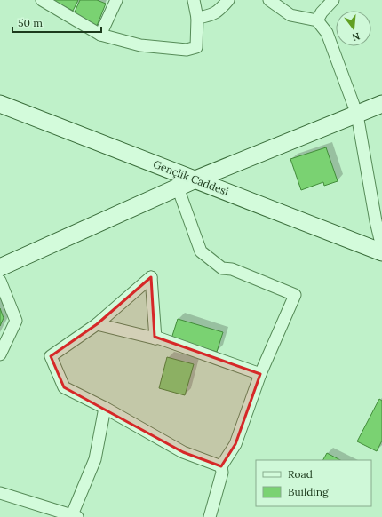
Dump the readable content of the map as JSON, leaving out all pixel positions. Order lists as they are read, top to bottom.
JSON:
{
  "streets": {
    "street": ["Gençlik Caddesi"]
  },
  "legend": ["Road", "Building"],
  "scale_bar": "50 m",
  "north": "bottom"
}
